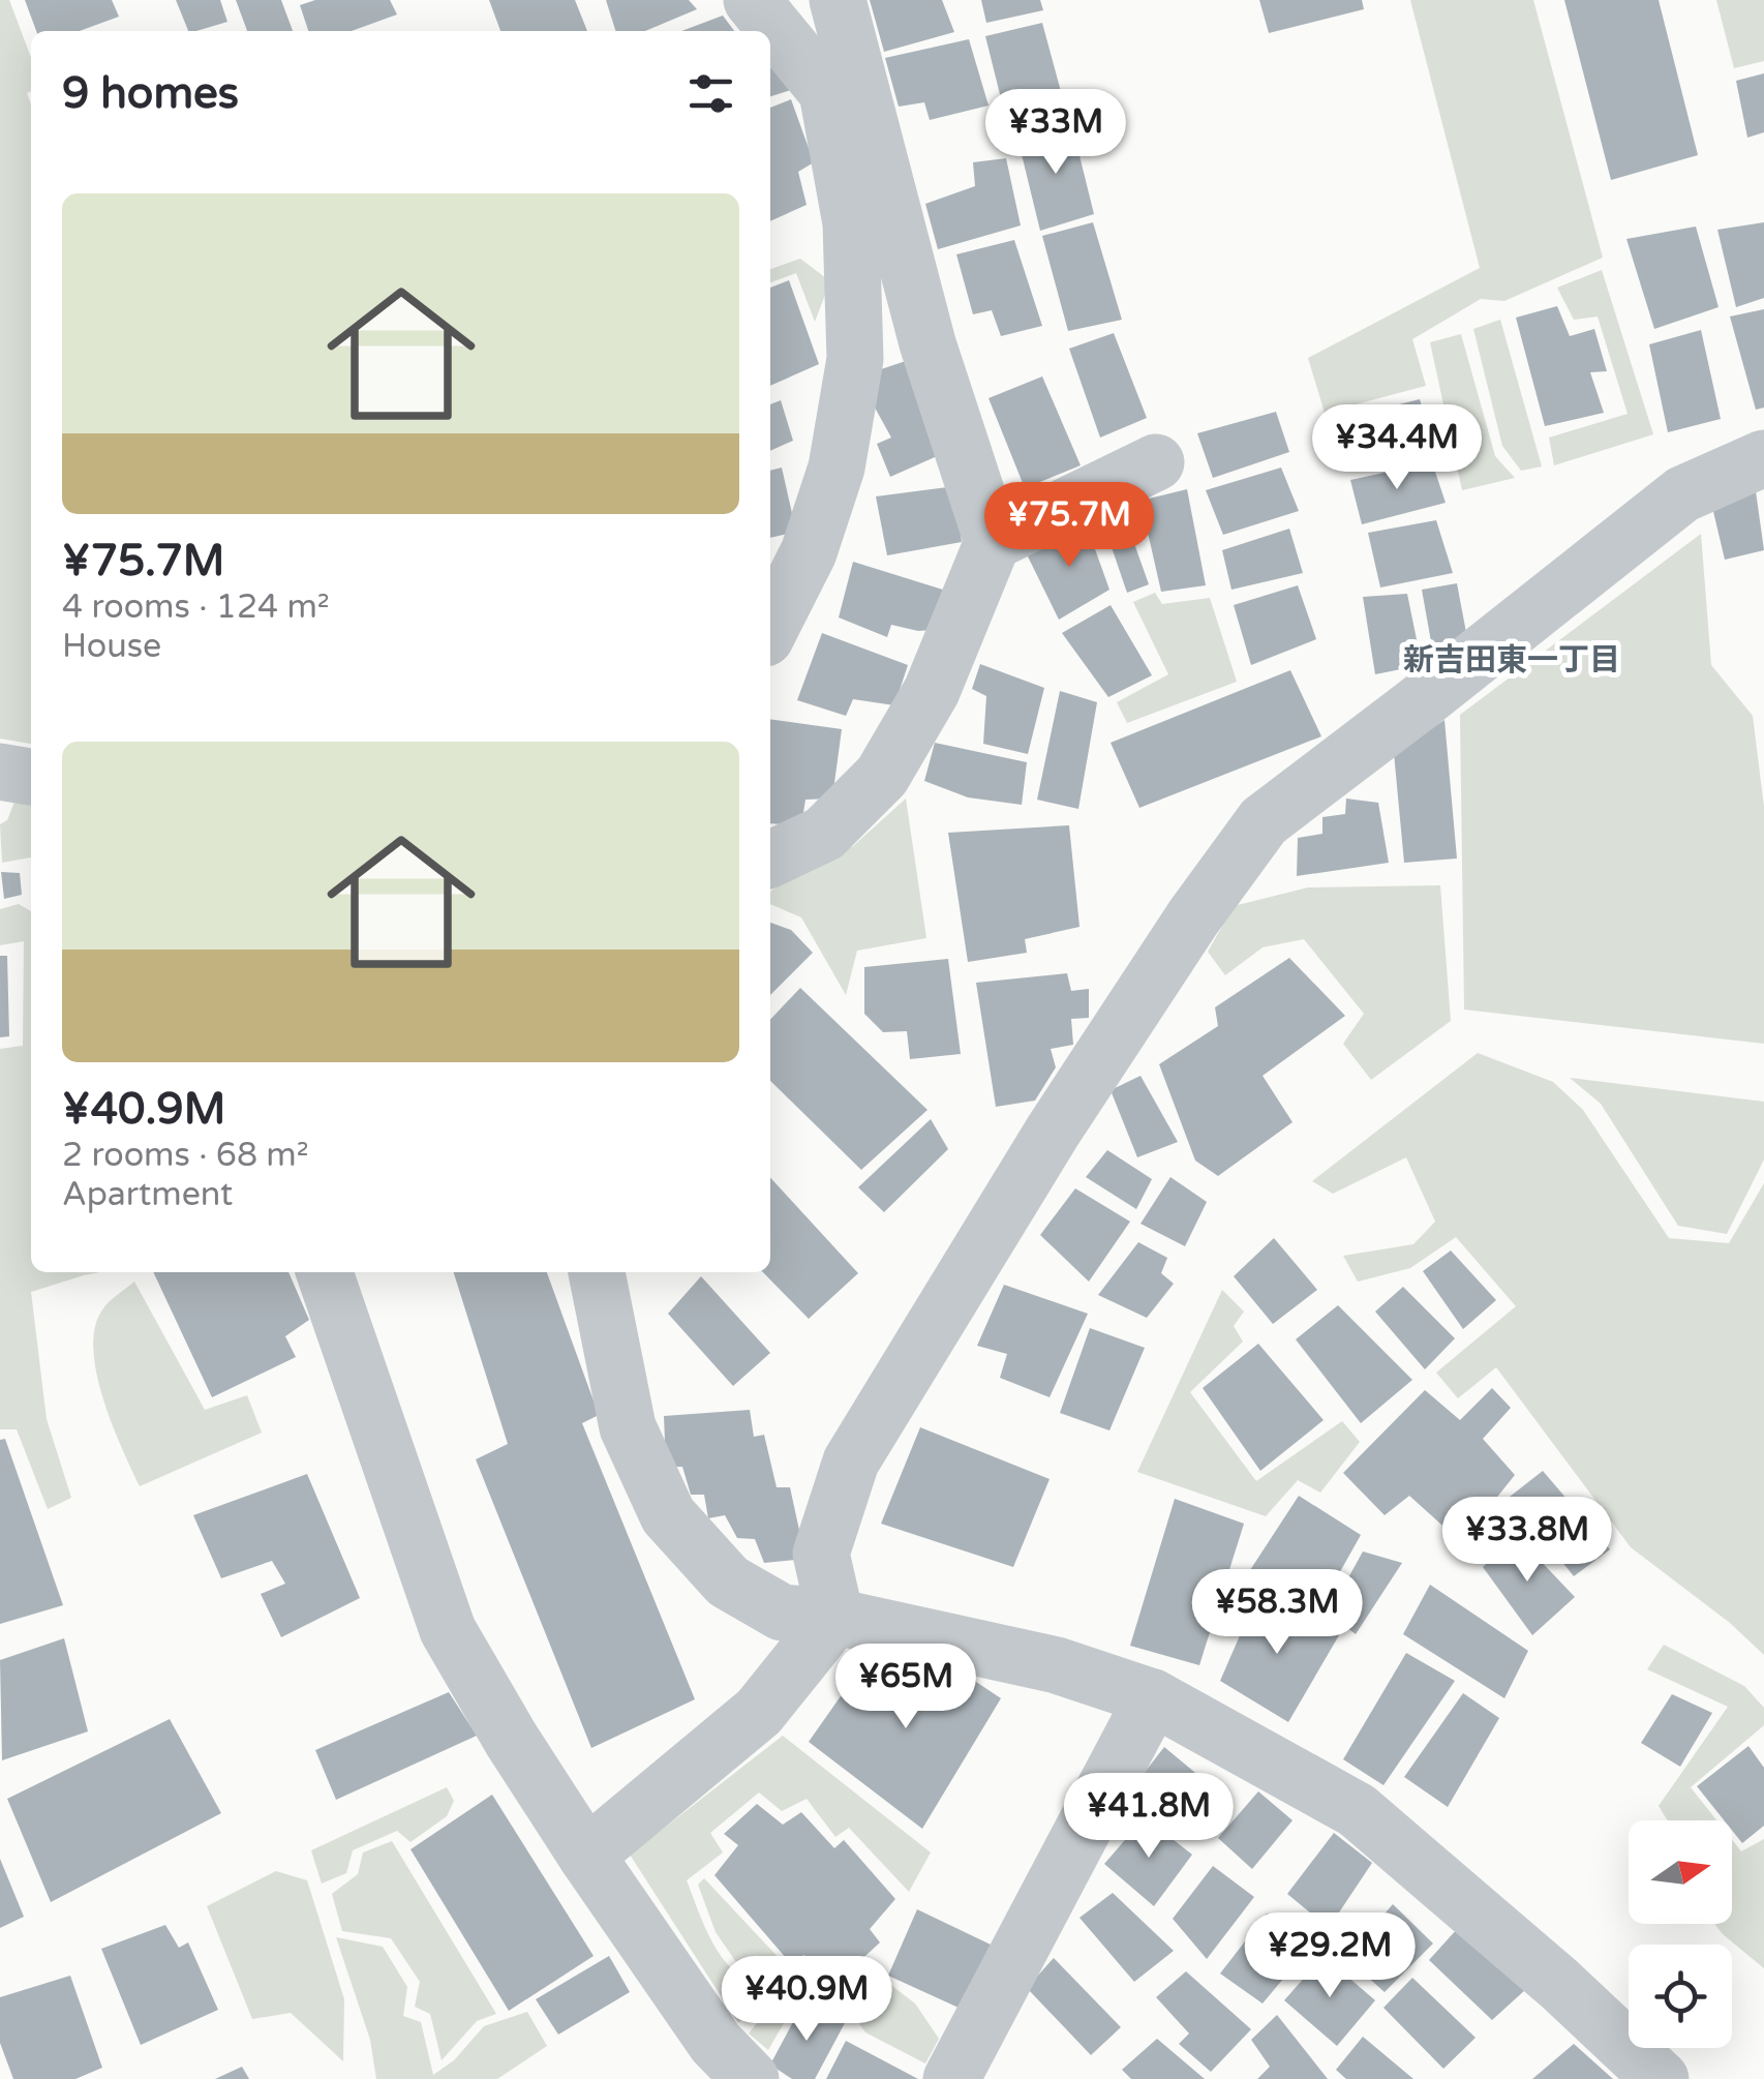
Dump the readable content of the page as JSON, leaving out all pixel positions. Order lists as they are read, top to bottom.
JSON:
{
  "districts": ["新吉田東一丁目"],
  "north": "right",
  "page": {
    "heading": "9 homes",
    "price": [
      "¥33M",
      "¥34.4M",
      "¥75.7M",
      "¥33.8M",
      "¥58.3M",
      "¥65M",
      "¥41.8M",
      "¥29.2M",
      "¥40.9M"
    ],
    "list": [
      {
        "name": "¥75.7M",
        "note": "4 rooms · 124 m² · House"
      },
      {
        "name": "¥40.9M",
        "note": "2 rooms · 68 m² · Apartment"
      }
    ]
  }
}
